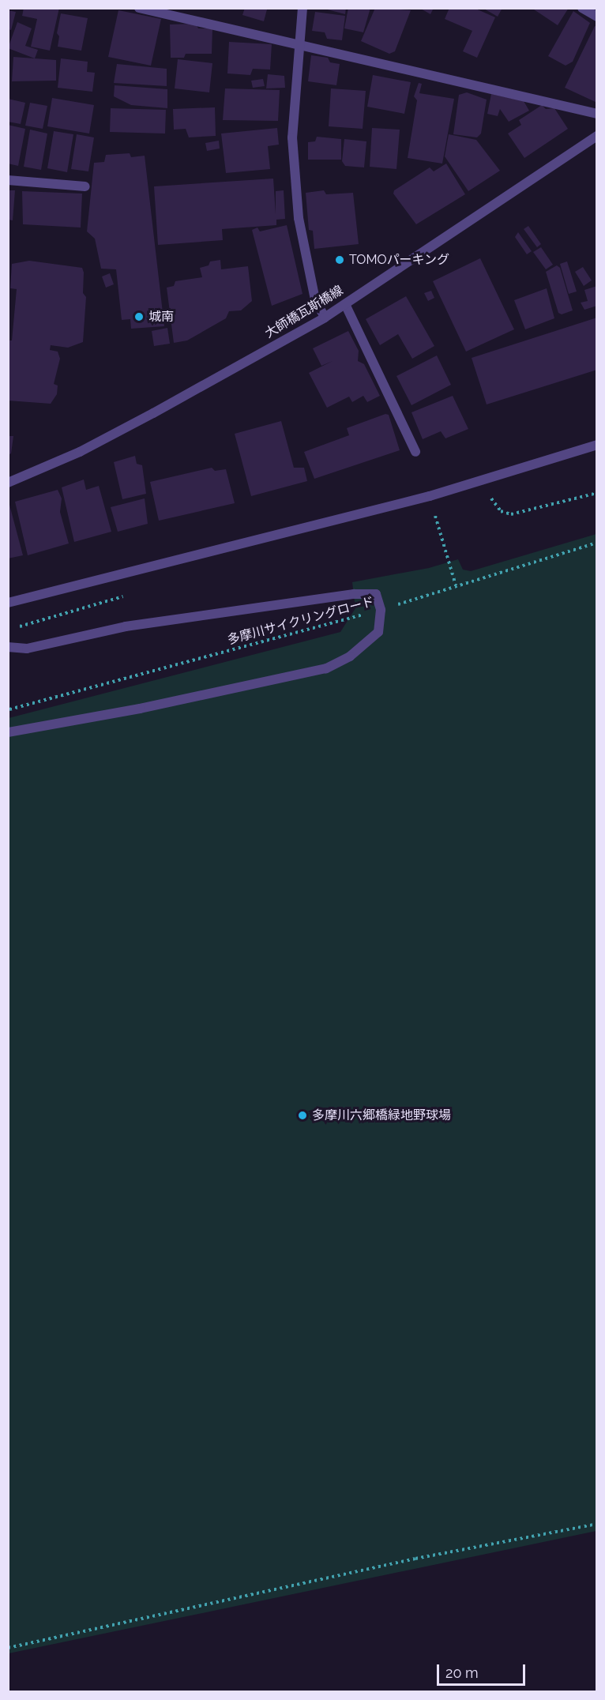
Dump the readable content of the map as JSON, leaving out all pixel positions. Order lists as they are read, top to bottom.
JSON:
{
  "streets": {
    "street": ["大師橋瓦斯橋線"],
    "path": ["多摩川サイクリングロード"]
  },
  "places": ["TOMOパーキング", "城南", "多摩川六郷橋緑地野球場"],
  "scale_bar": "20 m"
}
